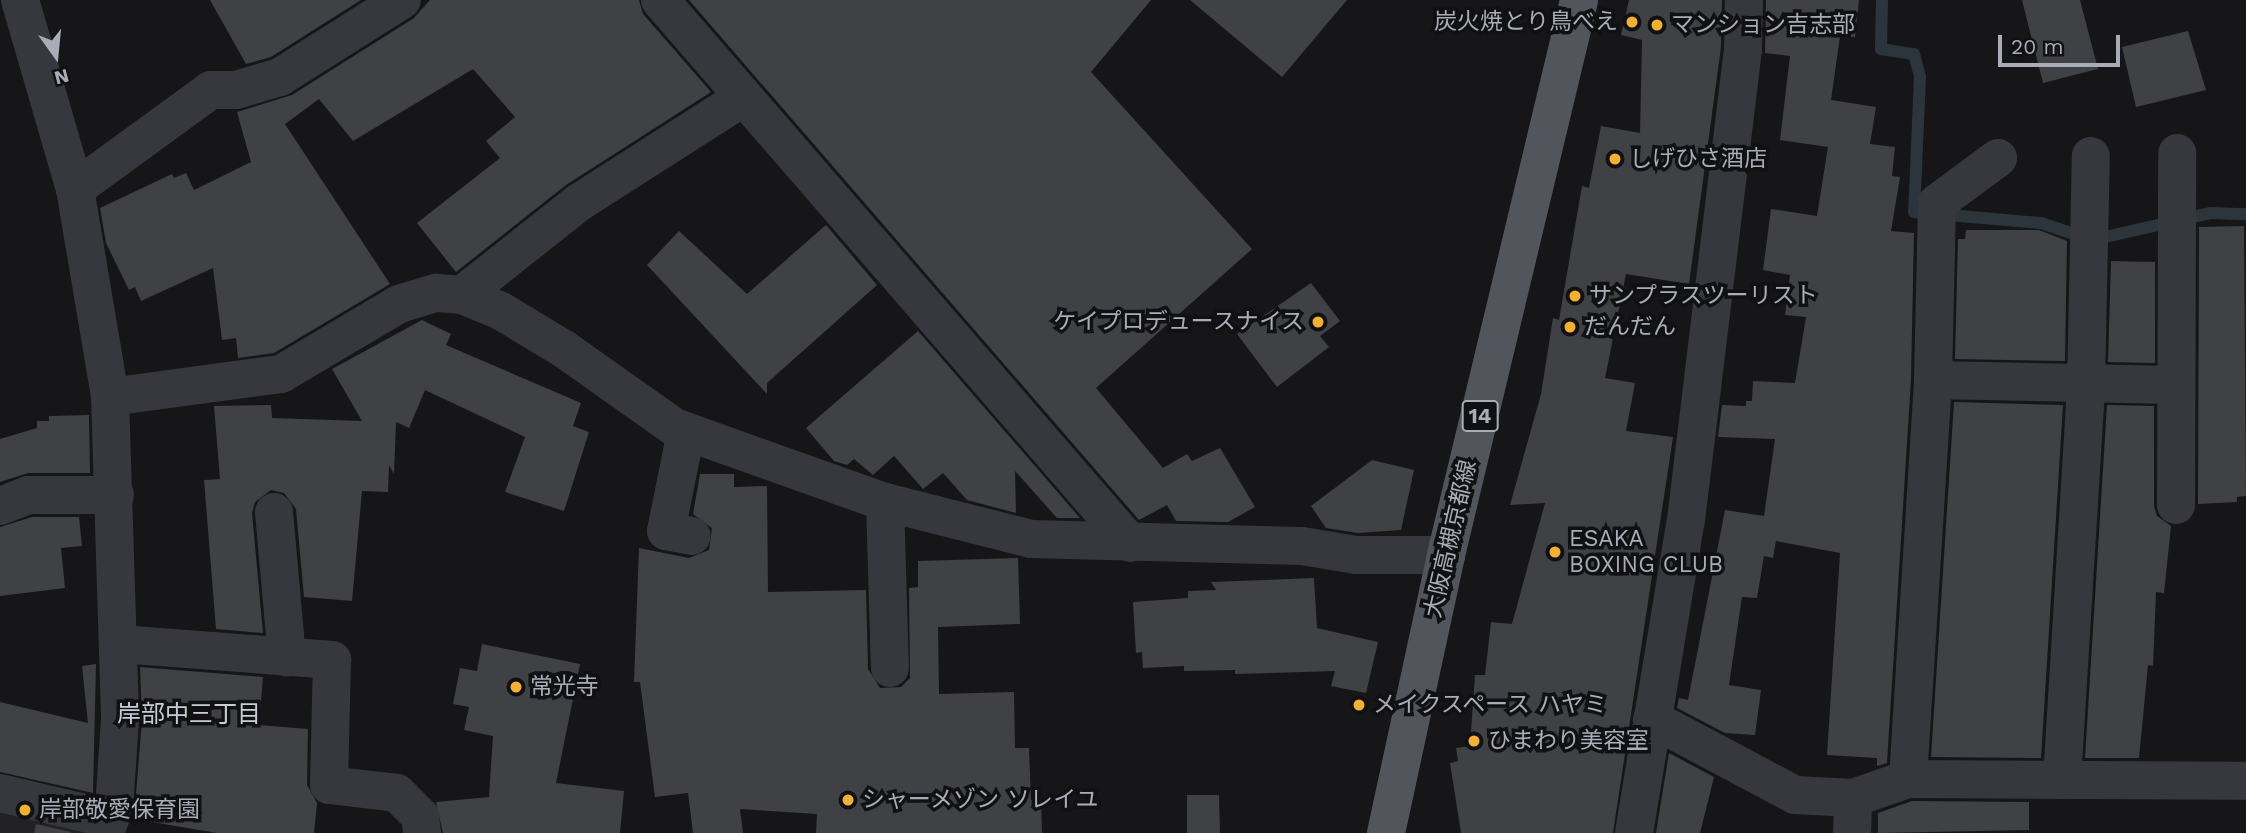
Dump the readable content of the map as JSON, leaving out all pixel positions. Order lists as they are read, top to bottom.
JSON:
{
  "streets": {
    "main road": ["14", "大阪高槻京都線"]
  },
  "districts": ["岸部中三丁目"],
  "places": [
    "炭火焼とり鳥べえ",
    "マンション吉志部",
    "しげひさ酒店",
    "サンプラスツーリスト",
    "ケイプロデュースナイス",
    "だんだん",
    "ESAKA BOXING CLUB",
    "常光寺",
    "メイクスペース ハヤミ",
    "ひまわり美容室",
    "シャーメゾン ソレイユ",
    "岸部敬愛保育園"
  ],
  "scale_bar": "20 m",
  "north": "bottom"
}
